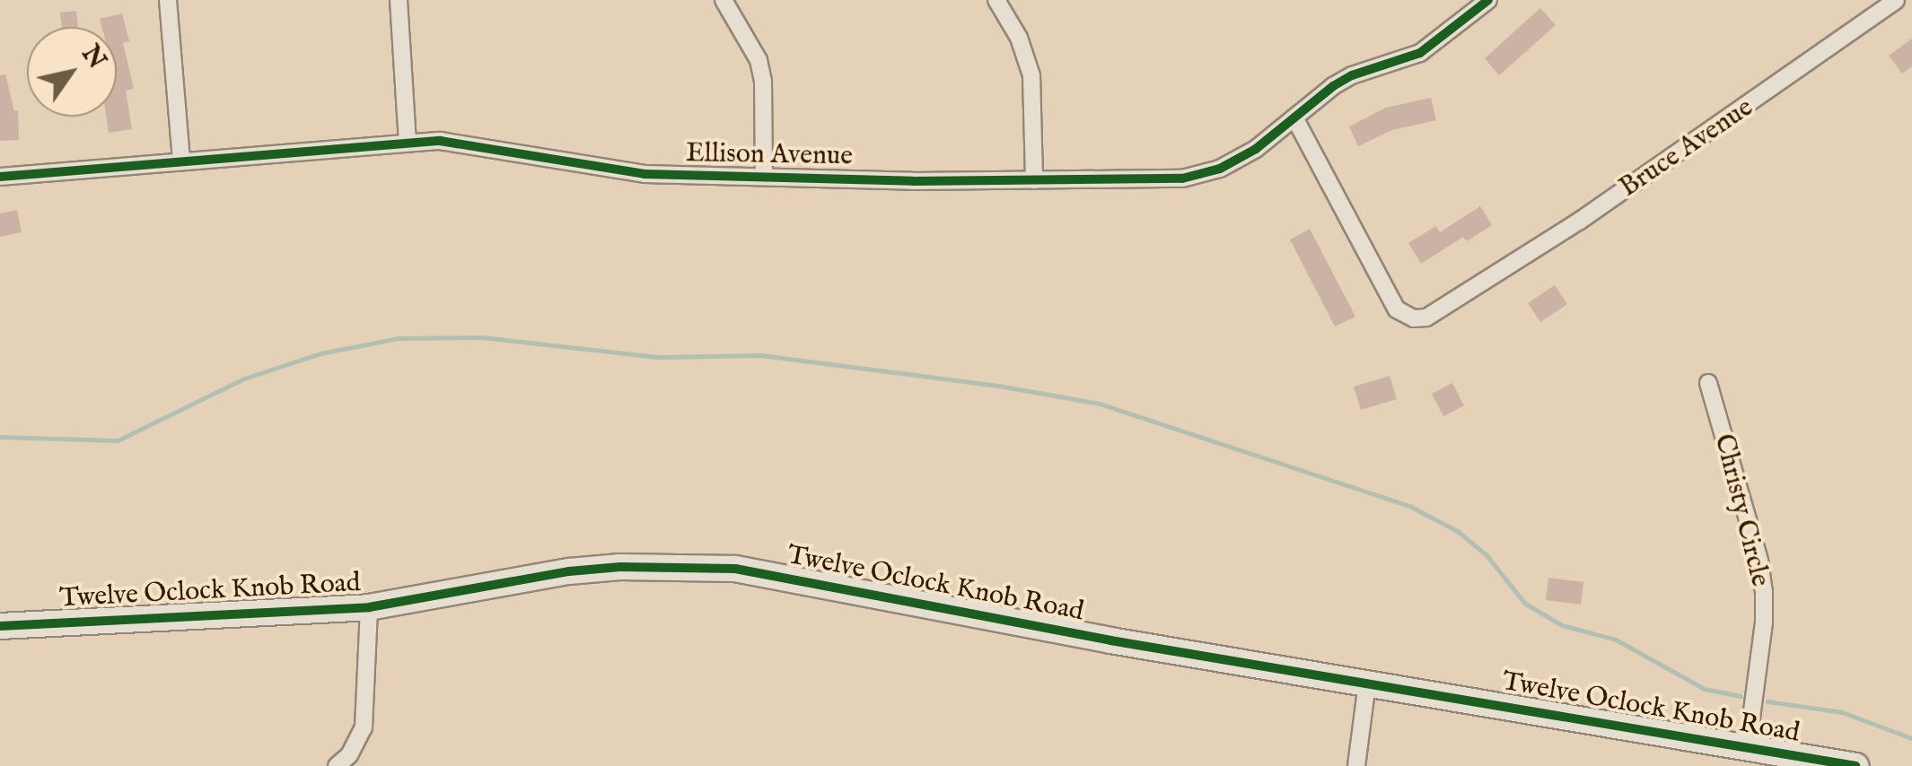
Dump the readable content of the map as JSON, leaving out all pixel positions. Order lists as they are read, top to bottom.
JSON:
{
  "streets": {
    "street": [
      "Bruce Avenue",
      "Ellison Avenue",
      "Christy Circle",
      "Twelve Oclock Knob Road"
    ]
  },
  "crossings": [
    ["Bruce Avenue", "Ellison Avenue"],
    ["Christy Circle", "Twelve Oclock Knob Road"]
  ],
  "north": "top right"
}
